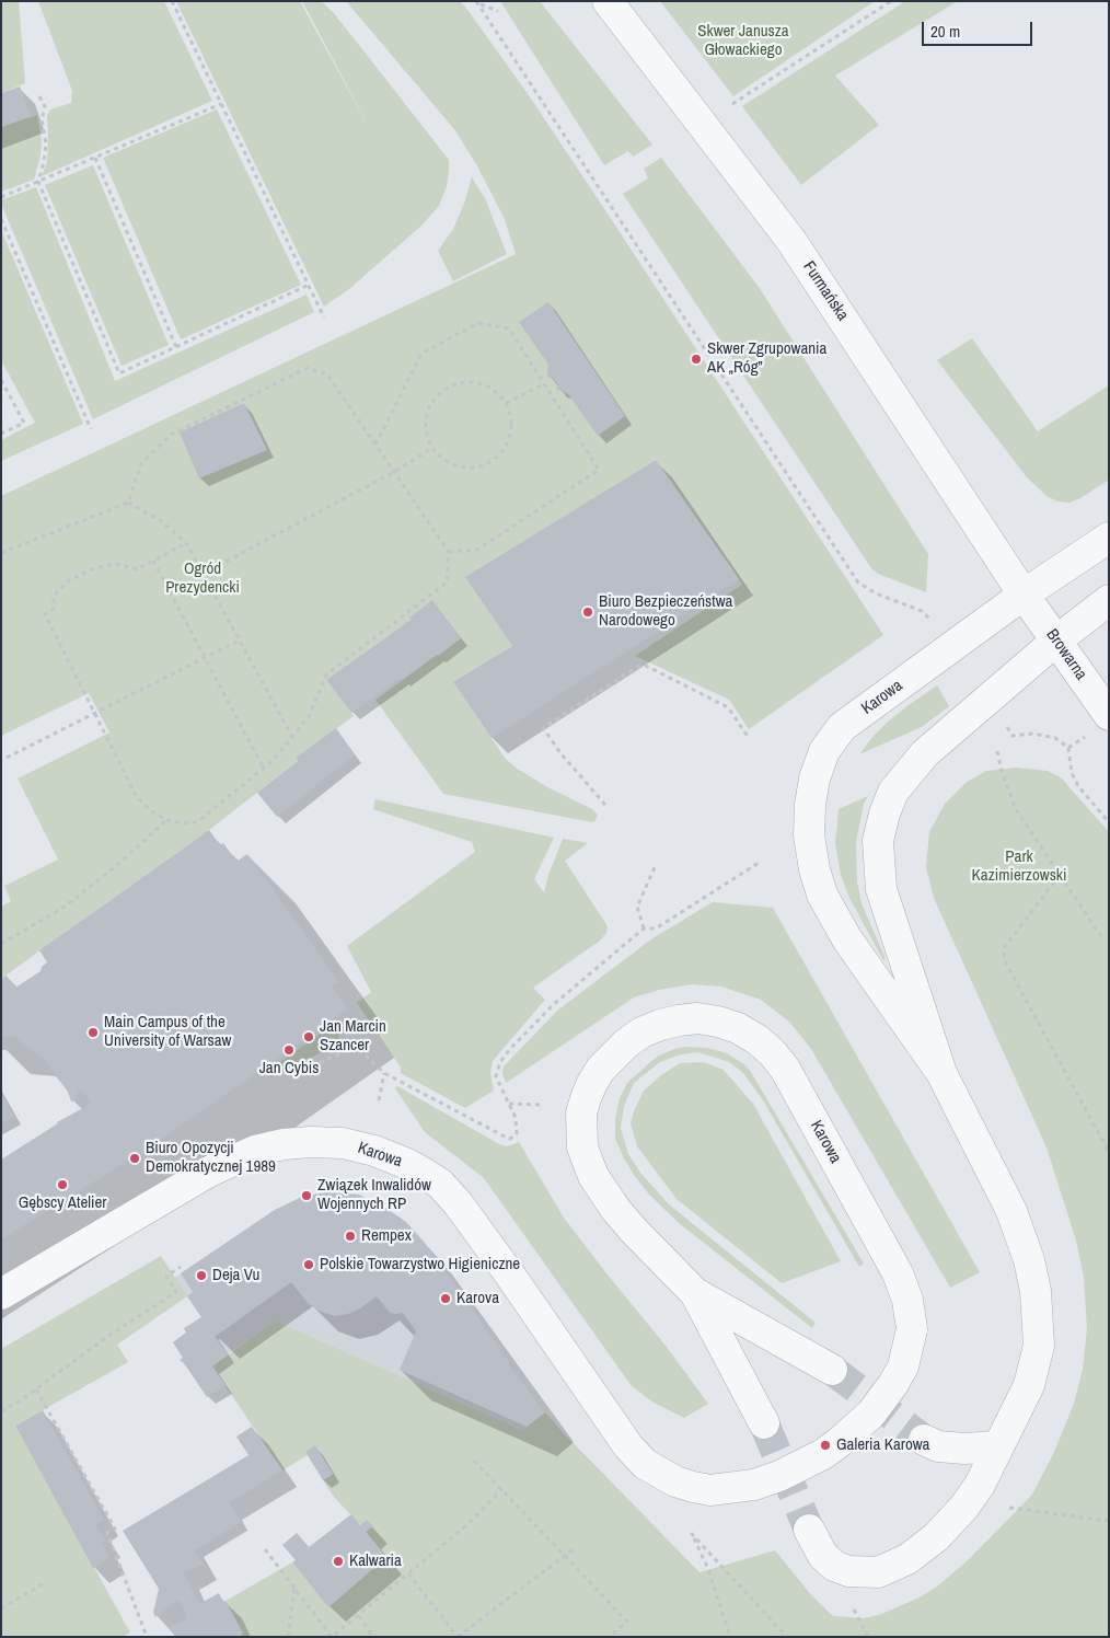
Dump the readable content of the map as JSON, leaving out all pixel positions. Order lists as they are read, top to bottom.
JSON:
{
  "streets": {
    "street": ["Furmańska", "Browarna", "Karowa"]
  },
  "crossings": [
    ["Furmańska", "Browarna"],
    ["Furmańska", "Karowa"],
    ["Browarna", "Karowa"]
  ],
  "parks": ["Skwer Janusza Głowackiego", "Ogród Prezydencki", "Park Kazimierzowski"],
  "places": [
    "Skwer Zgrupowania AK „Róg”",
    "Biuro Bezpieczeństwa Narodowego",
    "Main Campus of the University of Warsaw",
    "Jan Marcin Szancer",
    "Jan Cybis",
    "Biuro Opozycji Demokratycznej 1989",
    "Gębscy Atelier",
    "Związek Inwalidów Wojennych RP",
    "Rempex",
    "Polskie Towarzystwo Higieniczne",
    "Deja Vu",
    "Karova",
    "Galeria Karowa",
    "Kalwaria"
  ],
  "scale_bar": "20 m"
}
